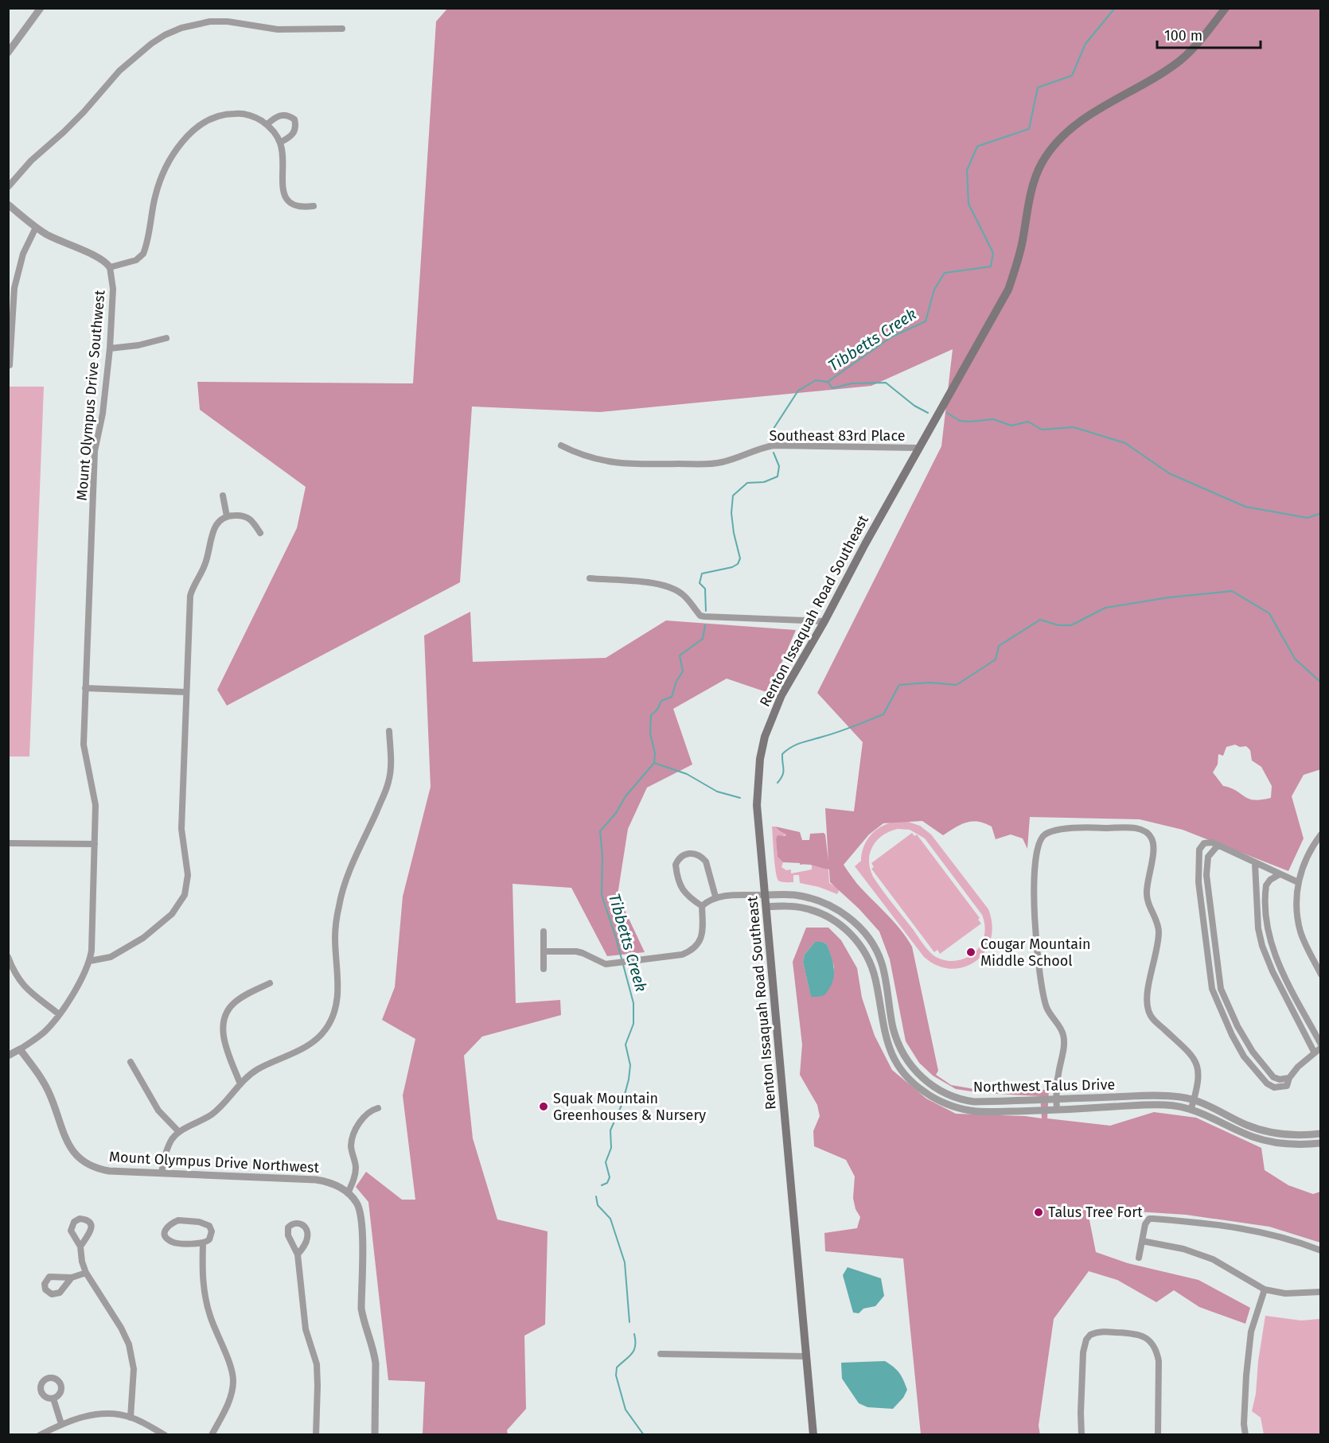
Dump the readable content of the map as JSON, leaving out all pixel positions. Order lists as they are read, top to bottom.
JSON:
{
  "streets": {
    "main road": ["Renton Issaquah Road Southeast"],
    "street": [
      "Mount Olympus Drive Southwest",
      "Southeast 83rd Place",
      "Northwest Talus Drive",
      "Mount Olympus Drive Northwest"
    ]
  },
  "crossings": [
    ["Southeast 83rd Place", "Renton Issaquah Road Southeast"],
    ["Renton Issaquah Road Southeast", "Northwest Talus Drive"]
  ],
  "water": ["Tibbetts Creek"],
  "places": ["Cougar Mountain Middle School", "Squak Mountain Greenhouses & Nursery", "Talus Tree Fort"],
  "scale_bar": "100 m"
}
